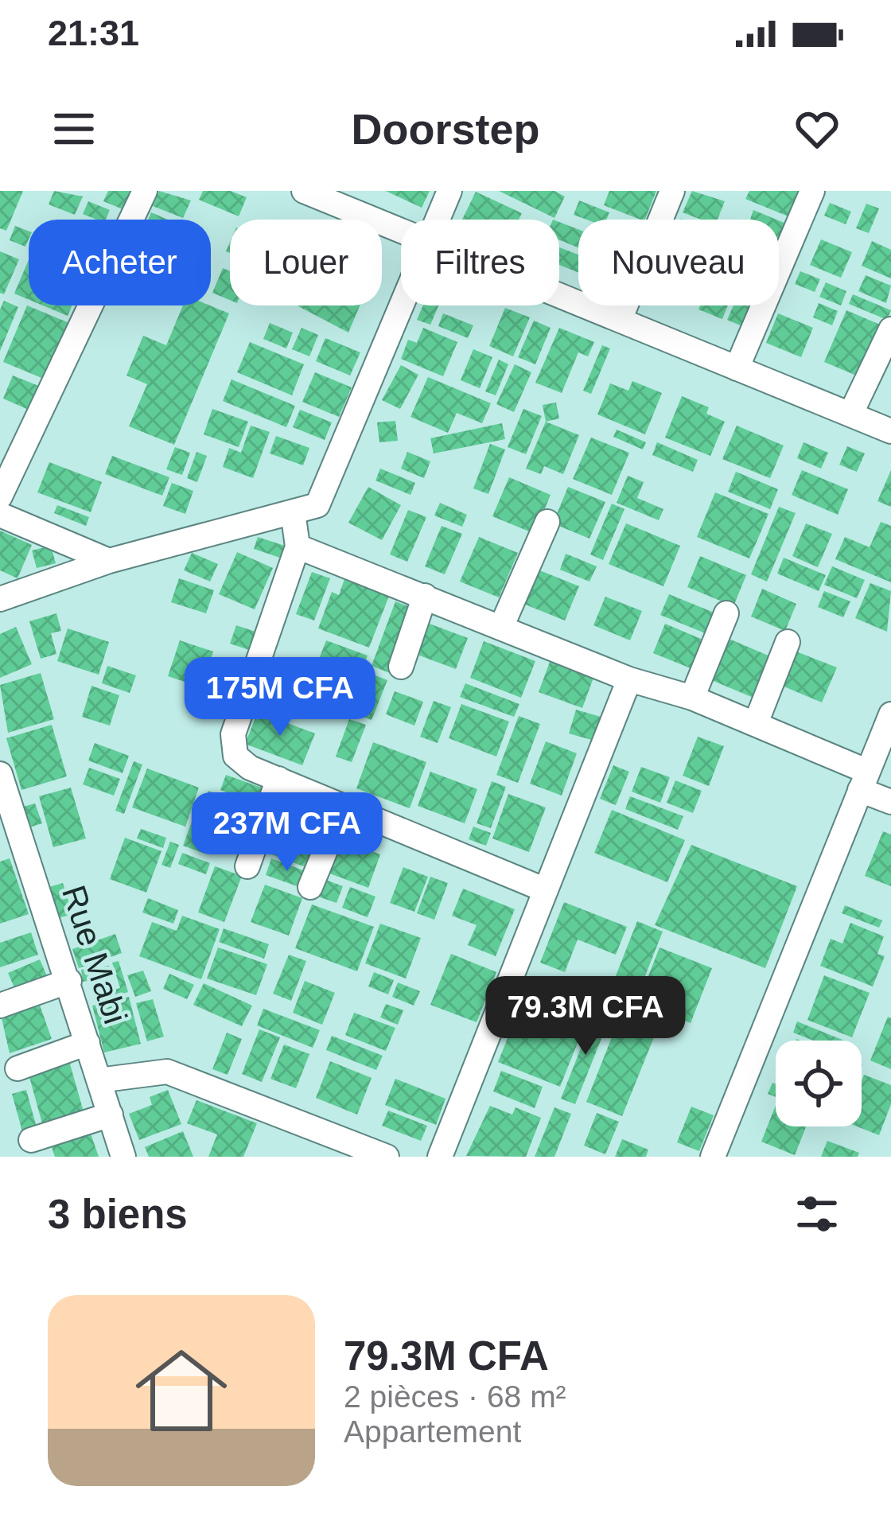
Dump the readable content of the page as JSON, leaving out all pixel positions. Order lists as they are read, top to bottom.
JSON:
{
  "streets": {
    "street": ["Rue Mabi"]
  },
  "page": {
    "status": "21:31",
    "header": "Doorstep",
    "chip": [
      "Acheter",
      "Louer",
      "Filtres",
      "Nouveau"
    ],
    "price": ["175M CFA", "237M CFA", "79.3M CFA"],
    "heading": "3 biens",
    "list": [
      {
        "name": "79.3M CFA",
        "note": "2 pièces · 68 m² · Appartement"
      }
    ]
  }
}
